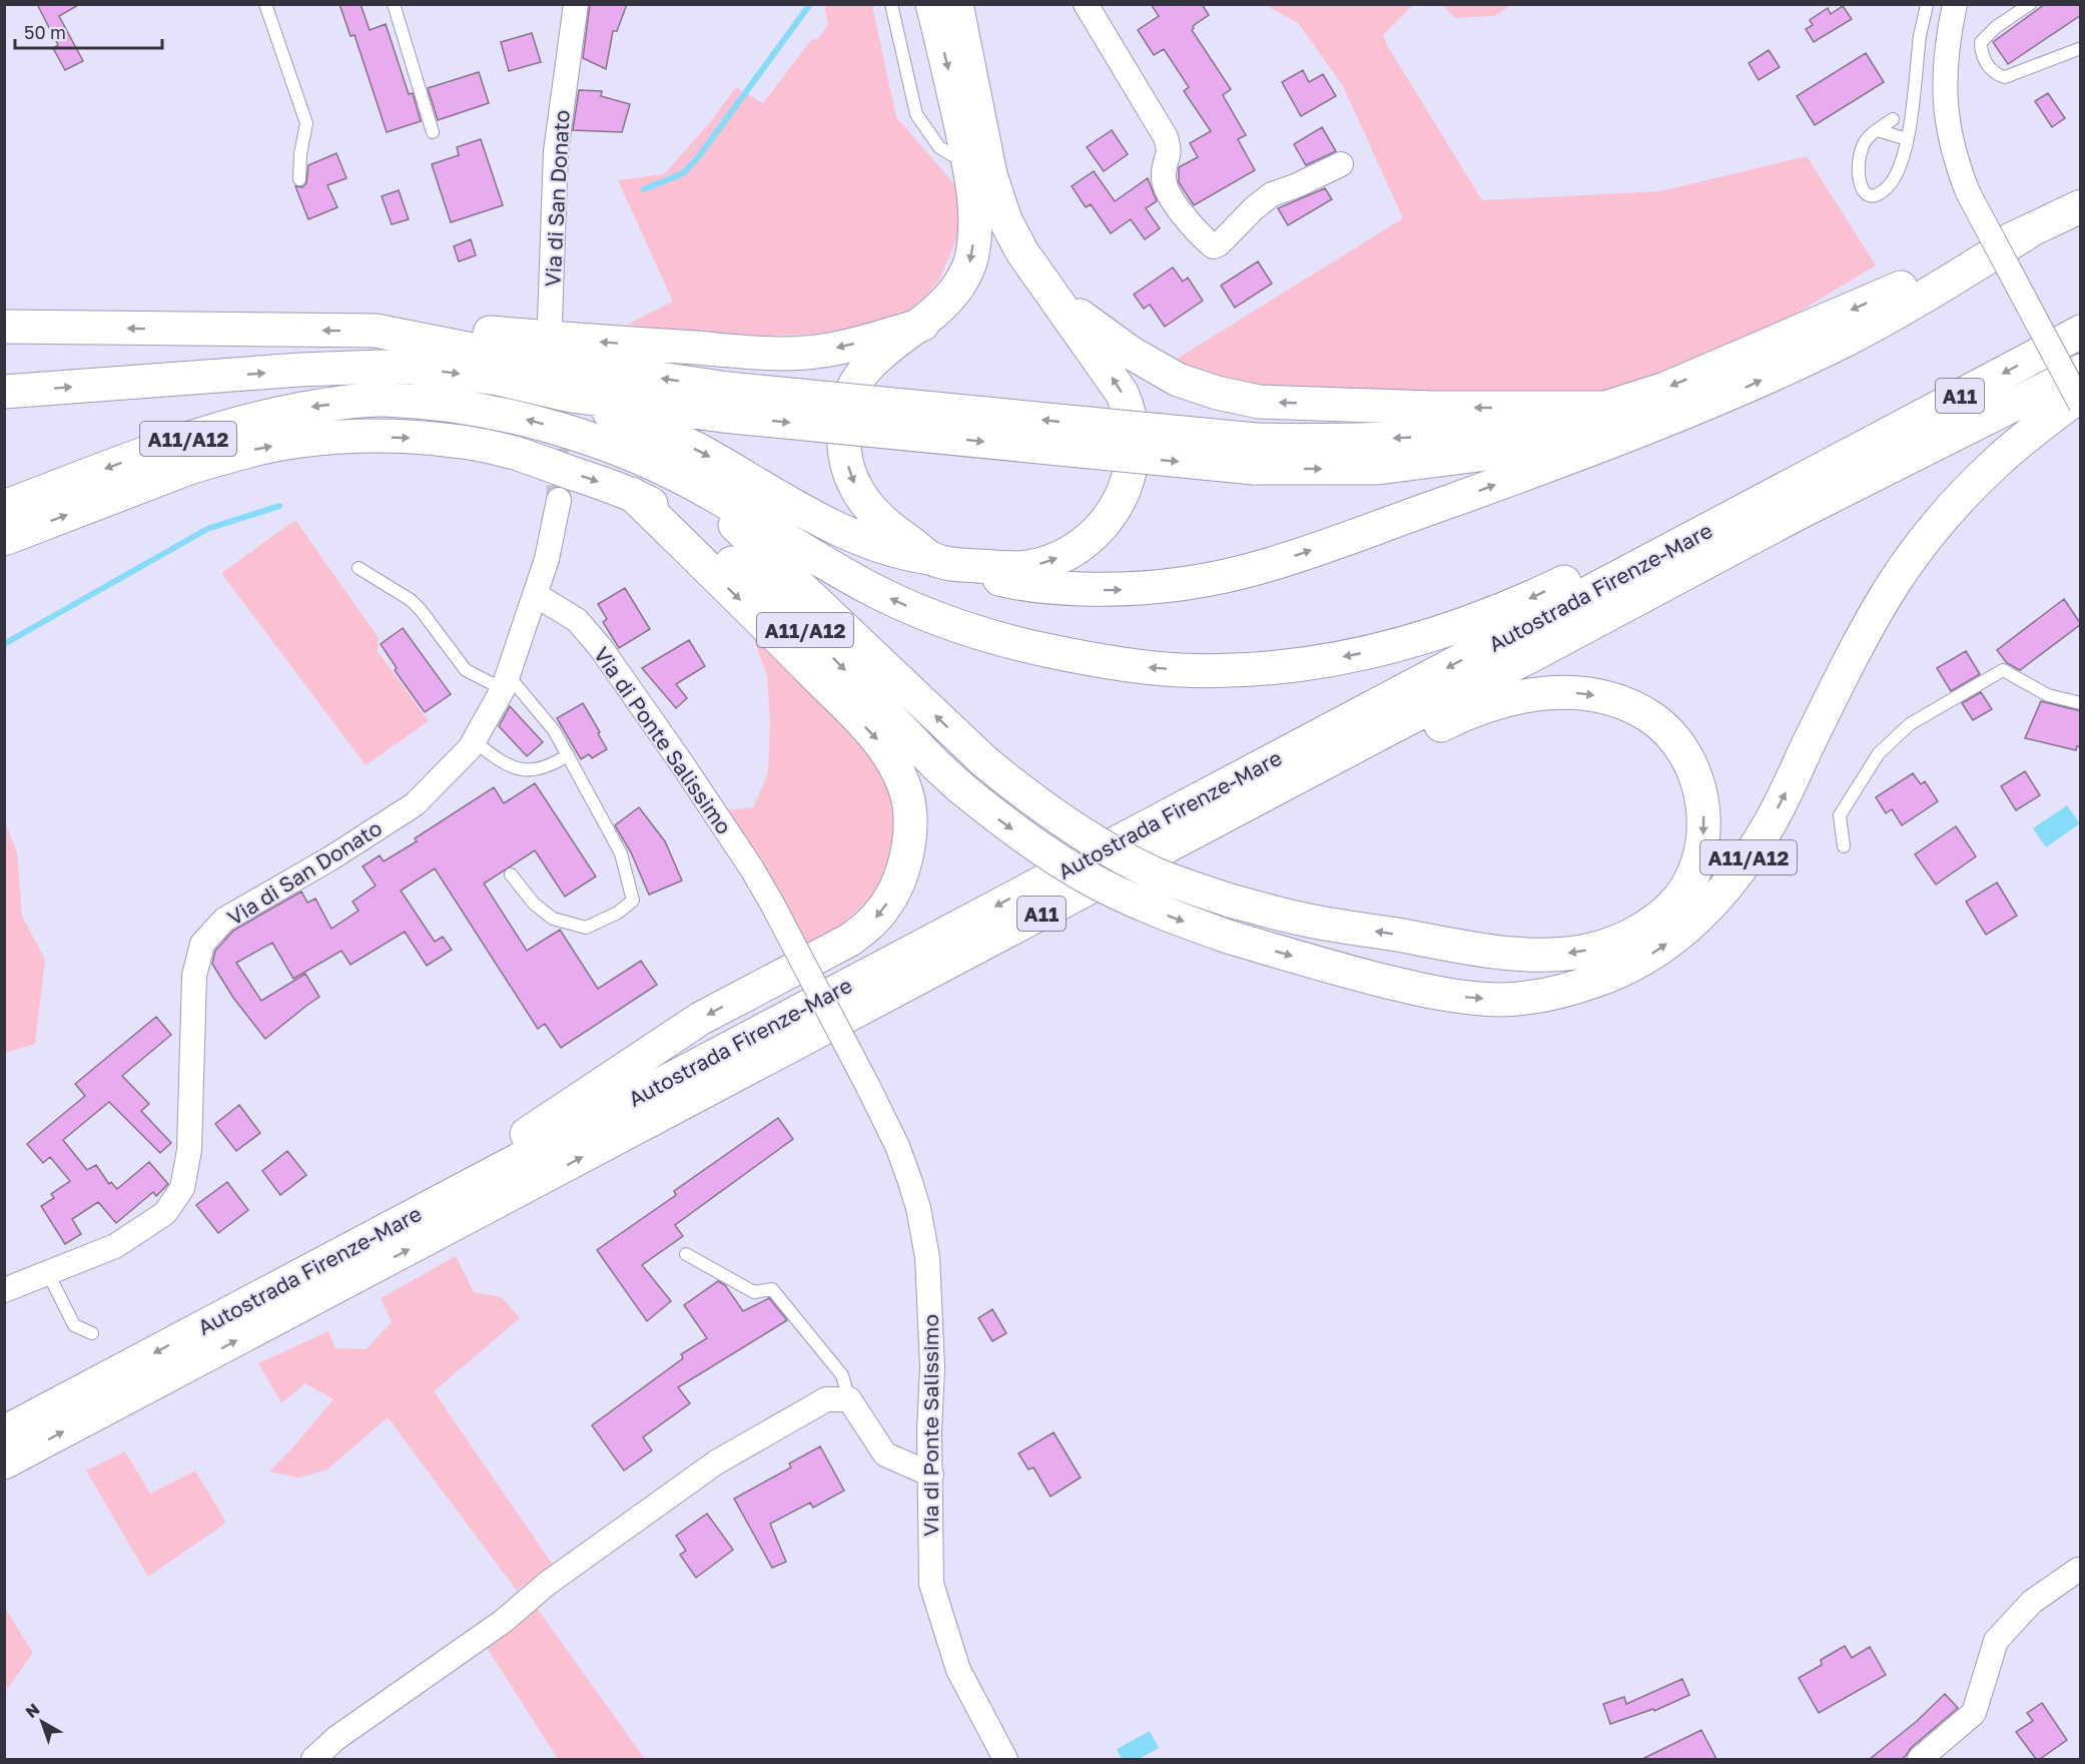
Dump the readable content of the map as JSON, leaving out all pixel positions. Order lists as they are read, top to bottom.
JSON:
{
  "streets": {
    "main road": ["A11", "A11/A12", "Autostrada Firenze-Mare"],
    "street": ["Via di San Donato", "Via di Ponte Salissimo"]
  },
  "crossings": [
    ["Via di San Donato", "Via di Ponte Salissimo"],
    ["A11/A12", "Autostrada Firenze-Mare"]
  ],
  "scale_bar": "50 m",
  "north": "top left"
}
